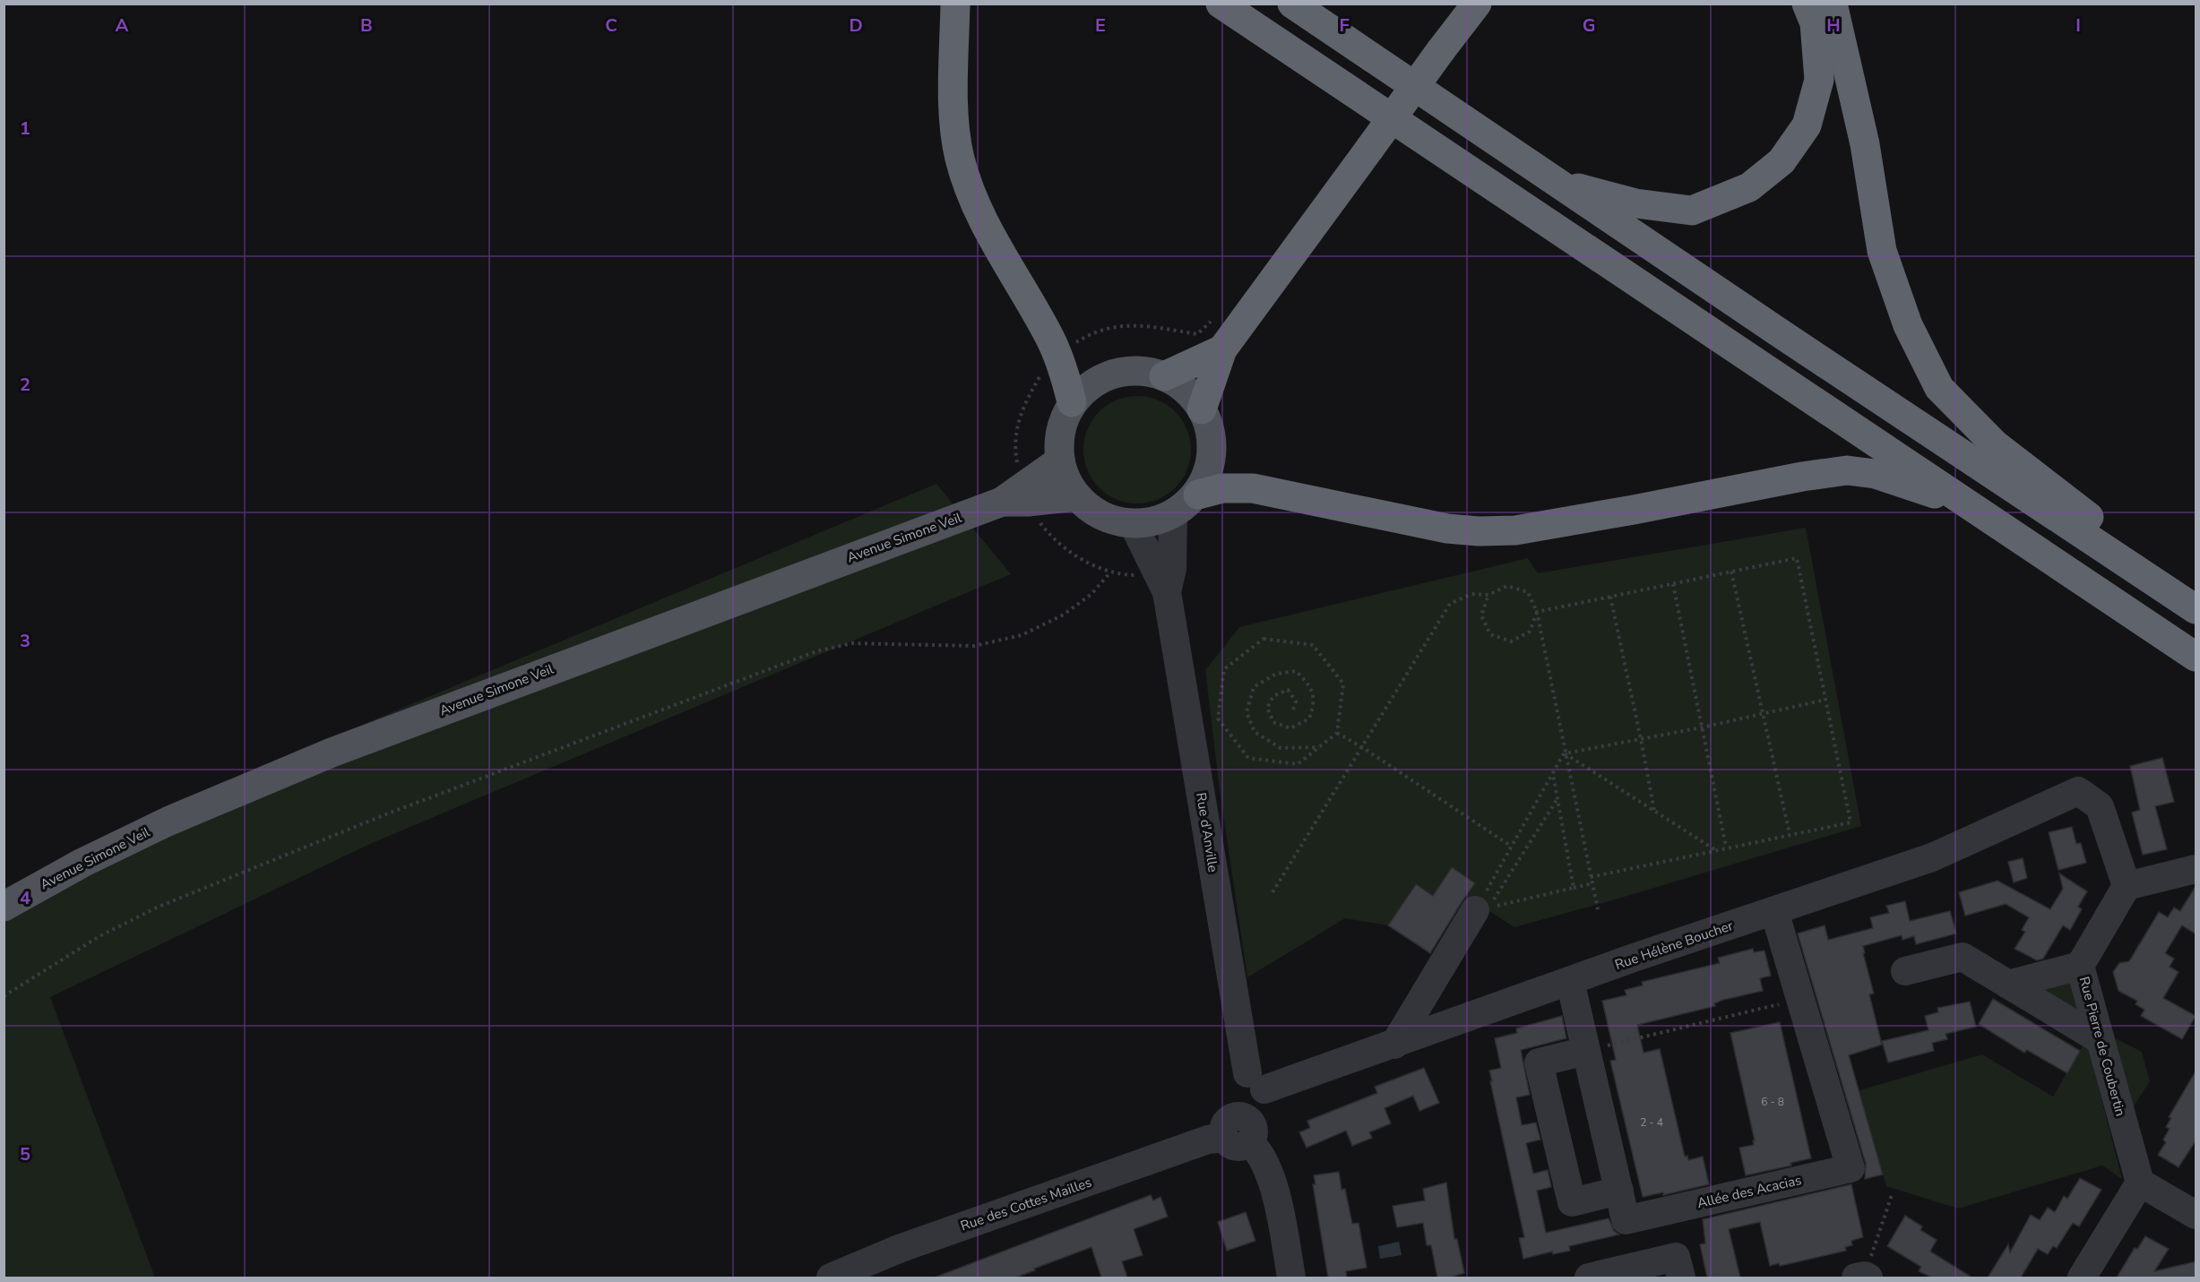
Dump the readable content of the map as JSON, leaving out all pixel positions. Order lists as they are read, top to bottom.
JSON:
{
  "streets": {
    "main road": ["Avenue Simone Veil"],
    "street": [
      "Rue d'Anville",
      "Rue Hélène Boucher",
      "Rue Pierre de Coubertin",
      "Allée des Acacias",
      "Rue des Cottes Mailles"
    ]
  },
  "crossings": [
    ["Avenue Simone Veil", "Rue d'Anville"],
    ["Rue d'Anville", "Rue Hélène Boucher"],
    ["Rue d'Anville", "Rue des Cottes Mailles"],
    ["Rue Hélène Boucher", "Rue Pierre de Coubertin"],
    ["Rue Hélène Boucher", "Allée des Acacias"],
    ["Rue Hélène Boucher", "Rue des Cottes Mailles"]
  ],
  "house_numbers": ["6 - 8", "2 - 4"],
  "grid": {
    "columns": [
      "A",
      "B",
      "C",
      "D",
      "E",
      "F",
      "G",
      "H",
      "I"
    ],
    "rows": [
      "1",
      "2",
      "3",
      "4",
      "5"
    ]
  }
}
